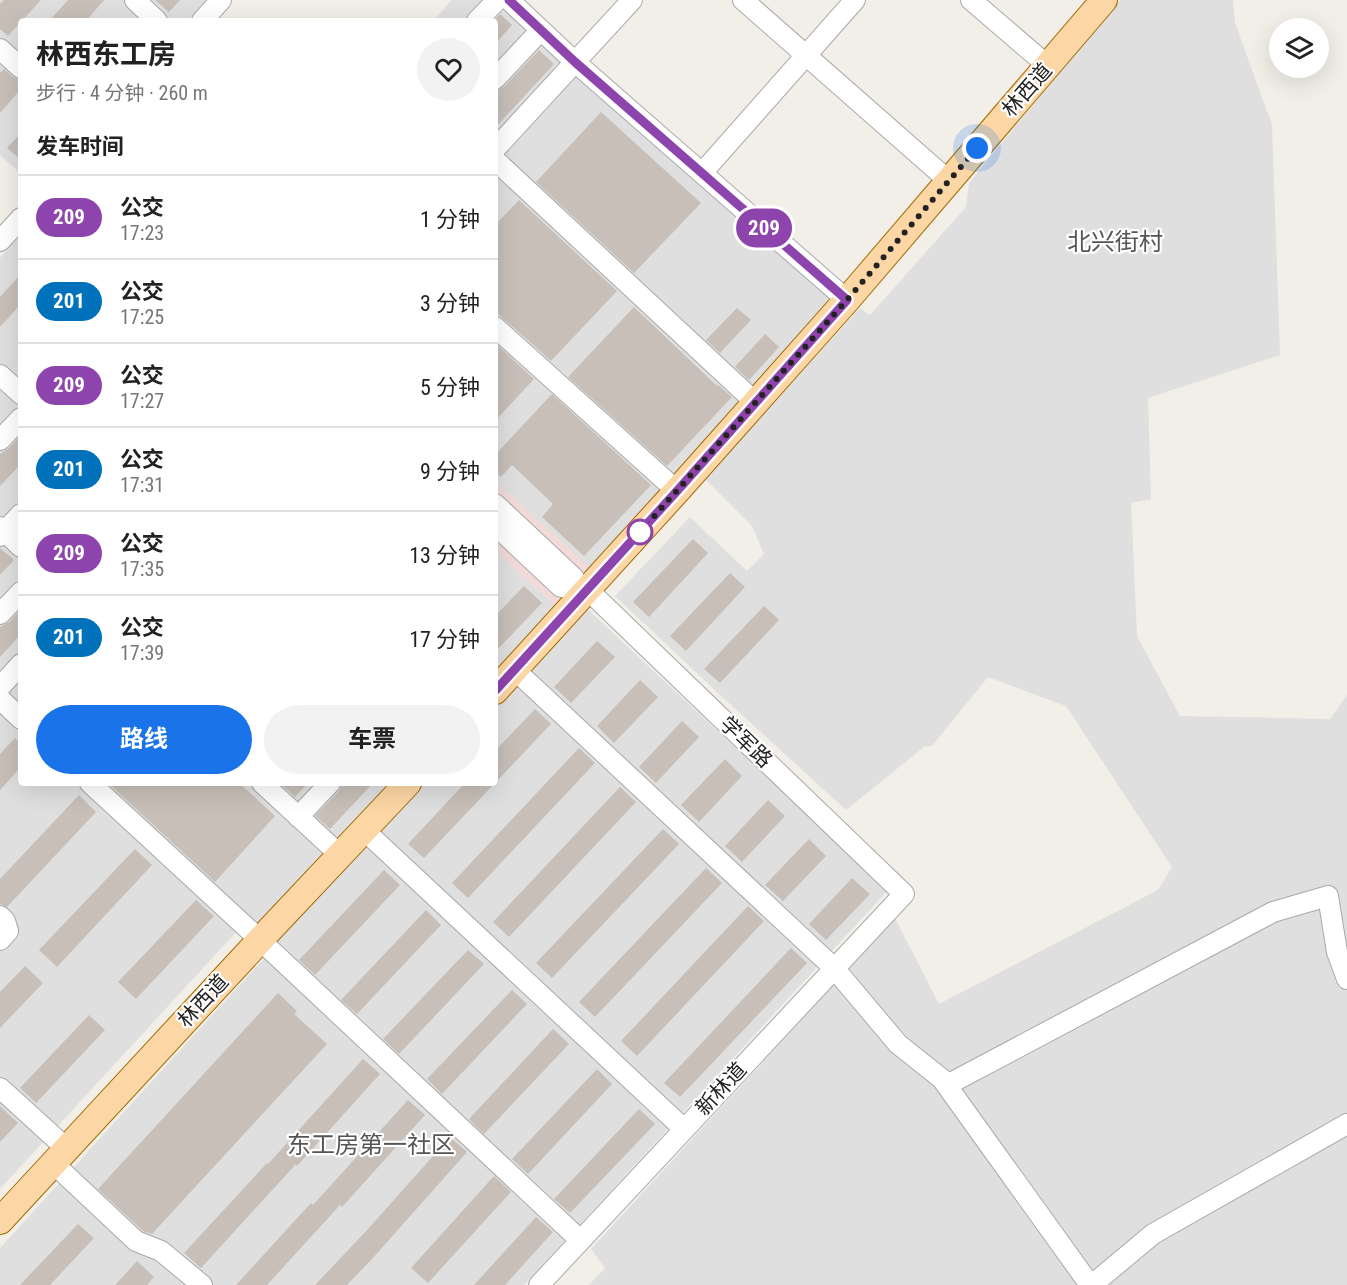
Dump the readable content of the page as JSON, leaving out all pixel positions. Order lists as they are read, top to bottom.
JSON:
{
  "streets": {
    "main road": ["林西道"],
    "street": ["学军路", "新林道"]
  },
  "crossings": [
    ["林西道", "学军路"],
    ["学军路", "新林道"]
  ],
  "districts": ["北兴街村", "东工房第一社区"],
  "lines": ["bus line 209"],
  "page": {
    "on_map": "209",
    "heading": [
      ["林西东工房", "步行 · 4 分钟 · 260 m"],
      "发车时间"
    ],
    "list": [
      {
        "mark": "209",
        "name": "公交",
        "note": "17:23",
        "value": "1 分钟"
      },
      {
        "mark": "201",
        "name": "公交",
        "note": "17:25",
        "value": "3 分钟"
      },
      {
        "mark": "209",
        "name": "公交",
        "note": "17:27",
        "value": "5 分钟"
      },
      {
        "mark": "201",
        "name": "公交",
        "note": "17:31",
        "value": "9 分钟"
      },
      {
        "mark": "209",
        "name": "公交",
        "note": "17:35",
        "value": "13 分钟"
      },
      {
        "mark": "201",
        "name": "公交",
        "note": "17:39",
        "value": "17 分钟"
      }
    ],
    "buttons": ["路线", "车票"]
  }
}
